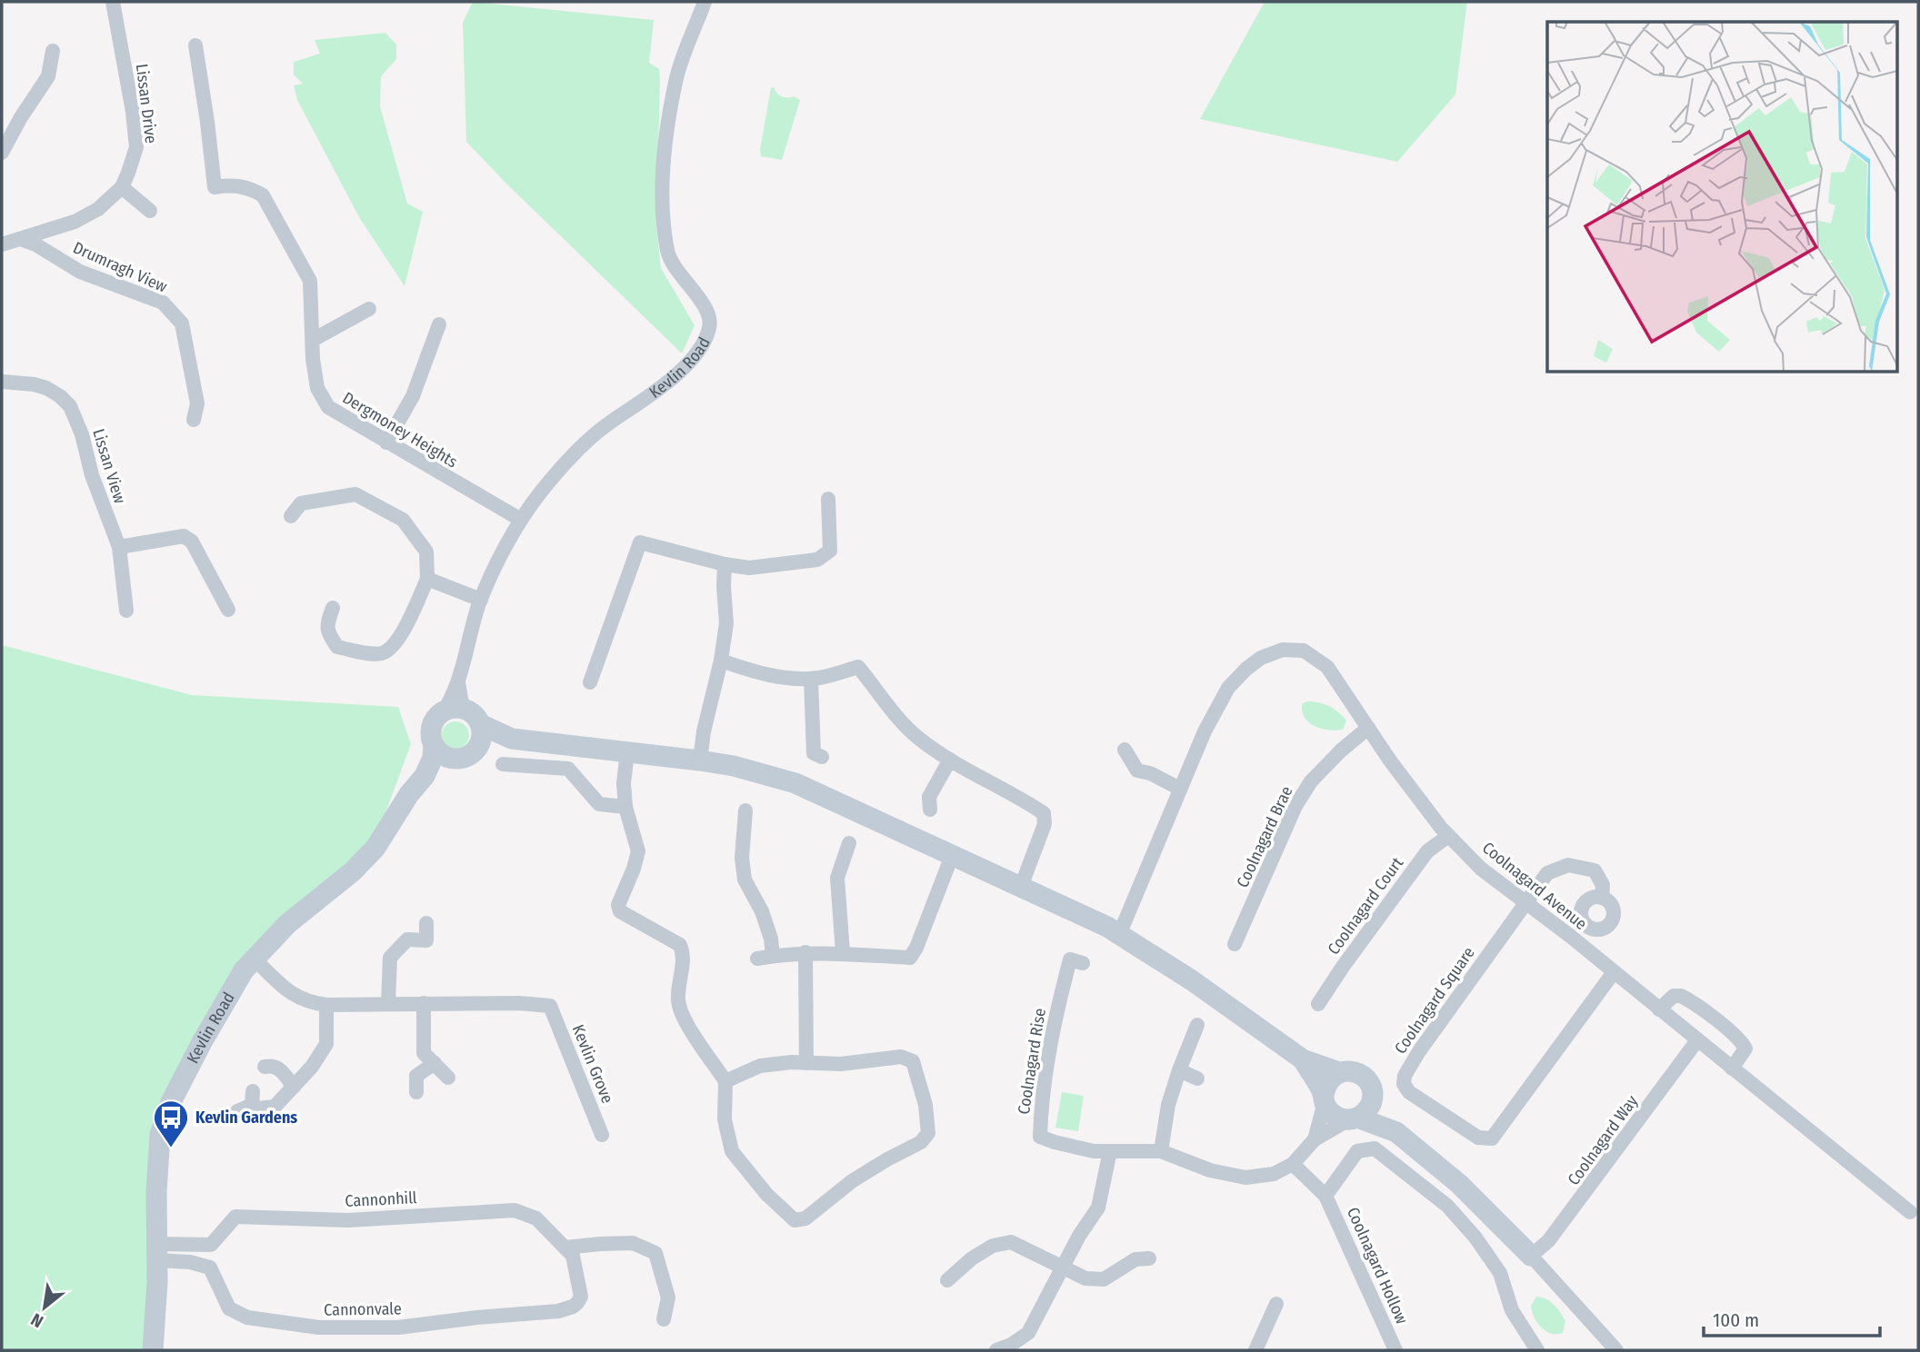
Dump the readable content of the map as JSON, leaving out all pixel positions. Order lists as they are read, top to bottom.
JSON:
{
  "streets": {
    "street": [
      "Lissan Drive",
      "Drumragh View",
      "Kevlin Road",
      "Dergmoney Heights",
      "Lissan View",
      "Coolnagard Brae",
      "Coolnagard Avenue",
      "Coolnagard Court",
      "Coolnagard Square",
      "Coolnagard Rise",
      "Kevlin Grove",
      "Coolnagard Way",
      "Cannonhill",
      "Coolnagard Hollow",
      "Cannonvale"
    ]
  },
  "crossings": [
    ["Lissan Drive", "Drumragh View"],
    ["Kevlin Road", "Dergmoney Heights"],
    ["Kevlin Road", "Cannonhill"],
    ["Kevlin Road", "Cannonvale"],
    ["Coolnagard Brae", "Coolnagard Avenue"],
    ["Coolnagard Avenue", "Coolnagard Court"],
    ["Coolnagard Avenue", "Coolnagard Square"],
    ["Coolnagard Avenue", "Coolnagard Way"],
    ["Coolnagard Rise", "Coolnagard Hollow"],
    ["Cannonhill", "Cannonvale"]
  ],
  "places": {
    "bus stop": ["Kevlin Gardens"]
  },
  "scale_bar": "100 m",
  "north": "bottom left"
}
